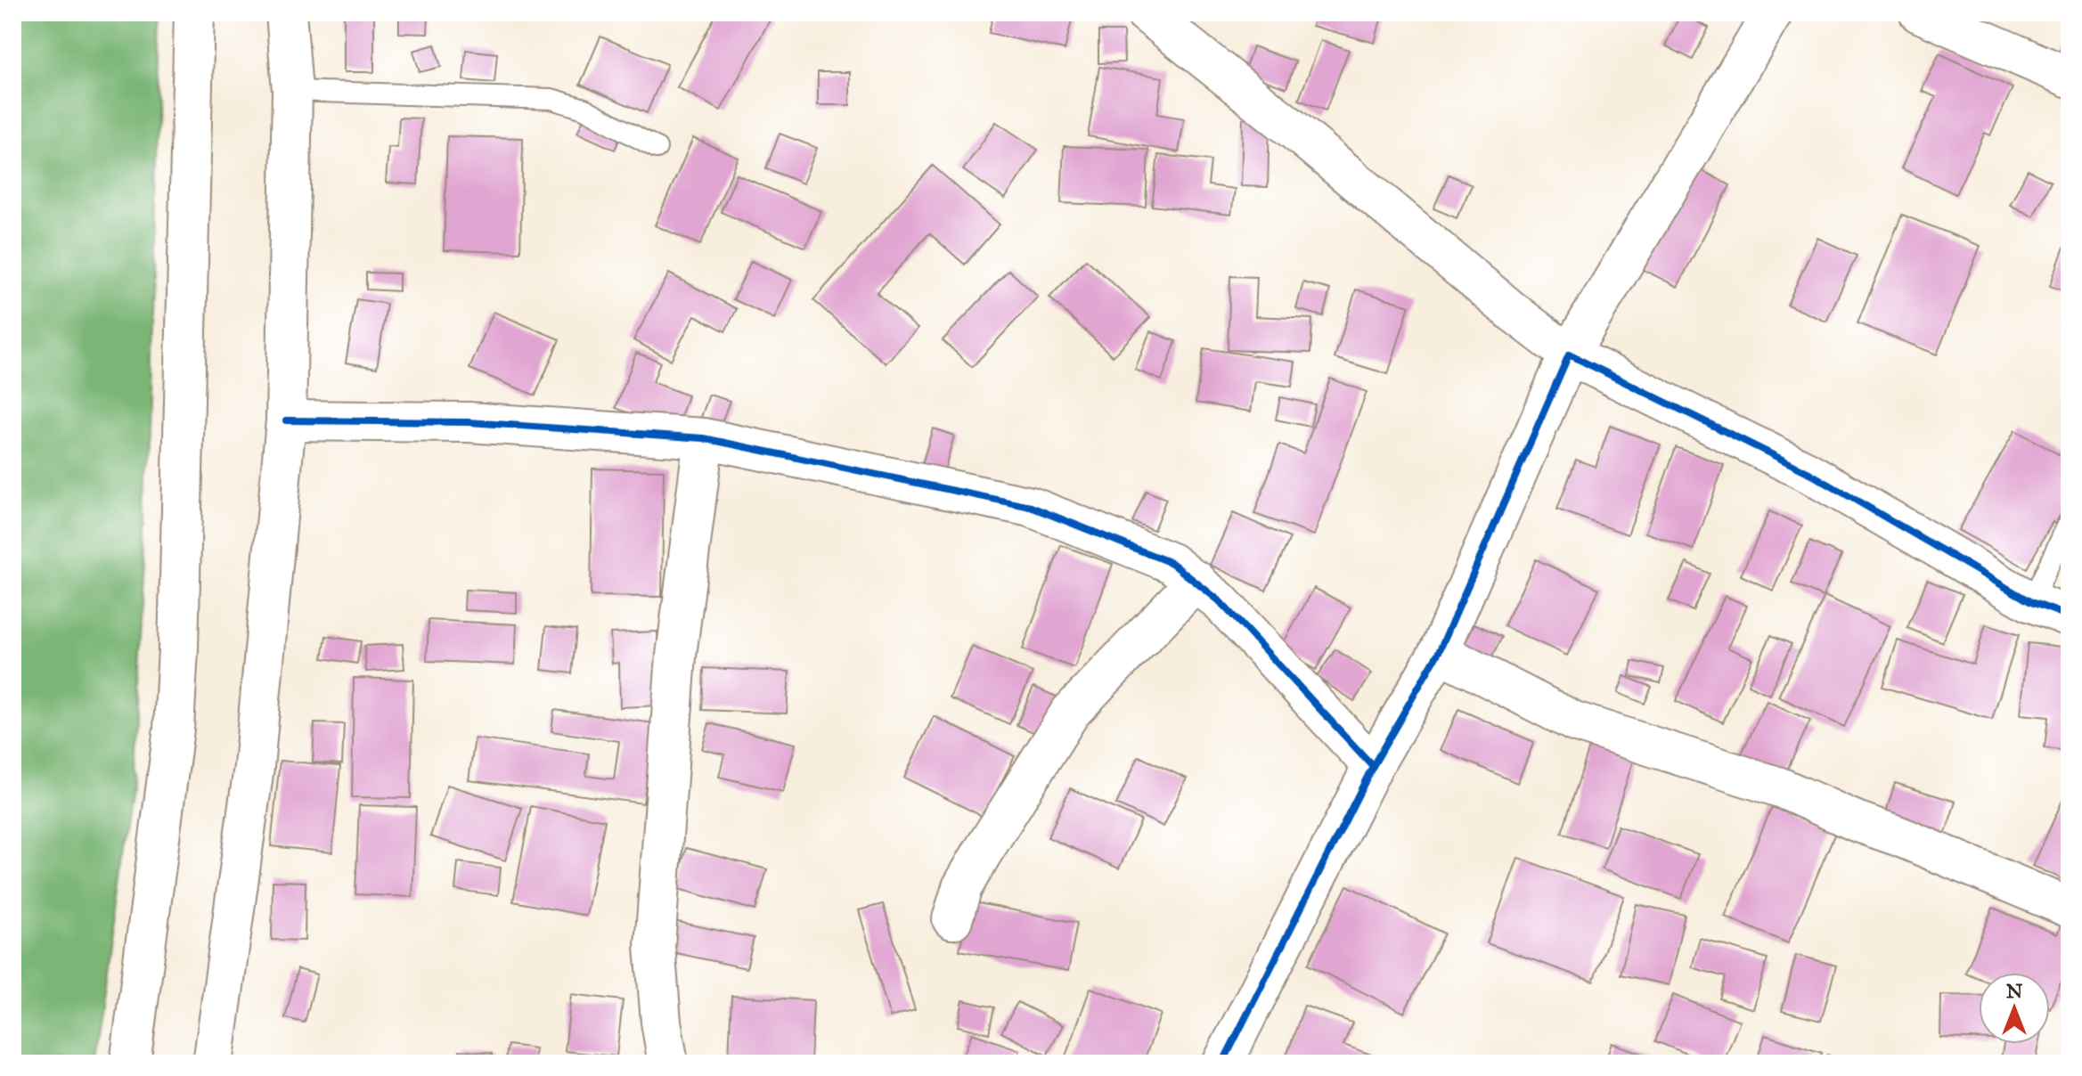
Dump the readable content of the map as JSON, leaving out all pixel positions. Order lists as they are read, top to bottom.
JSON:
{
  "north": "top"
}
